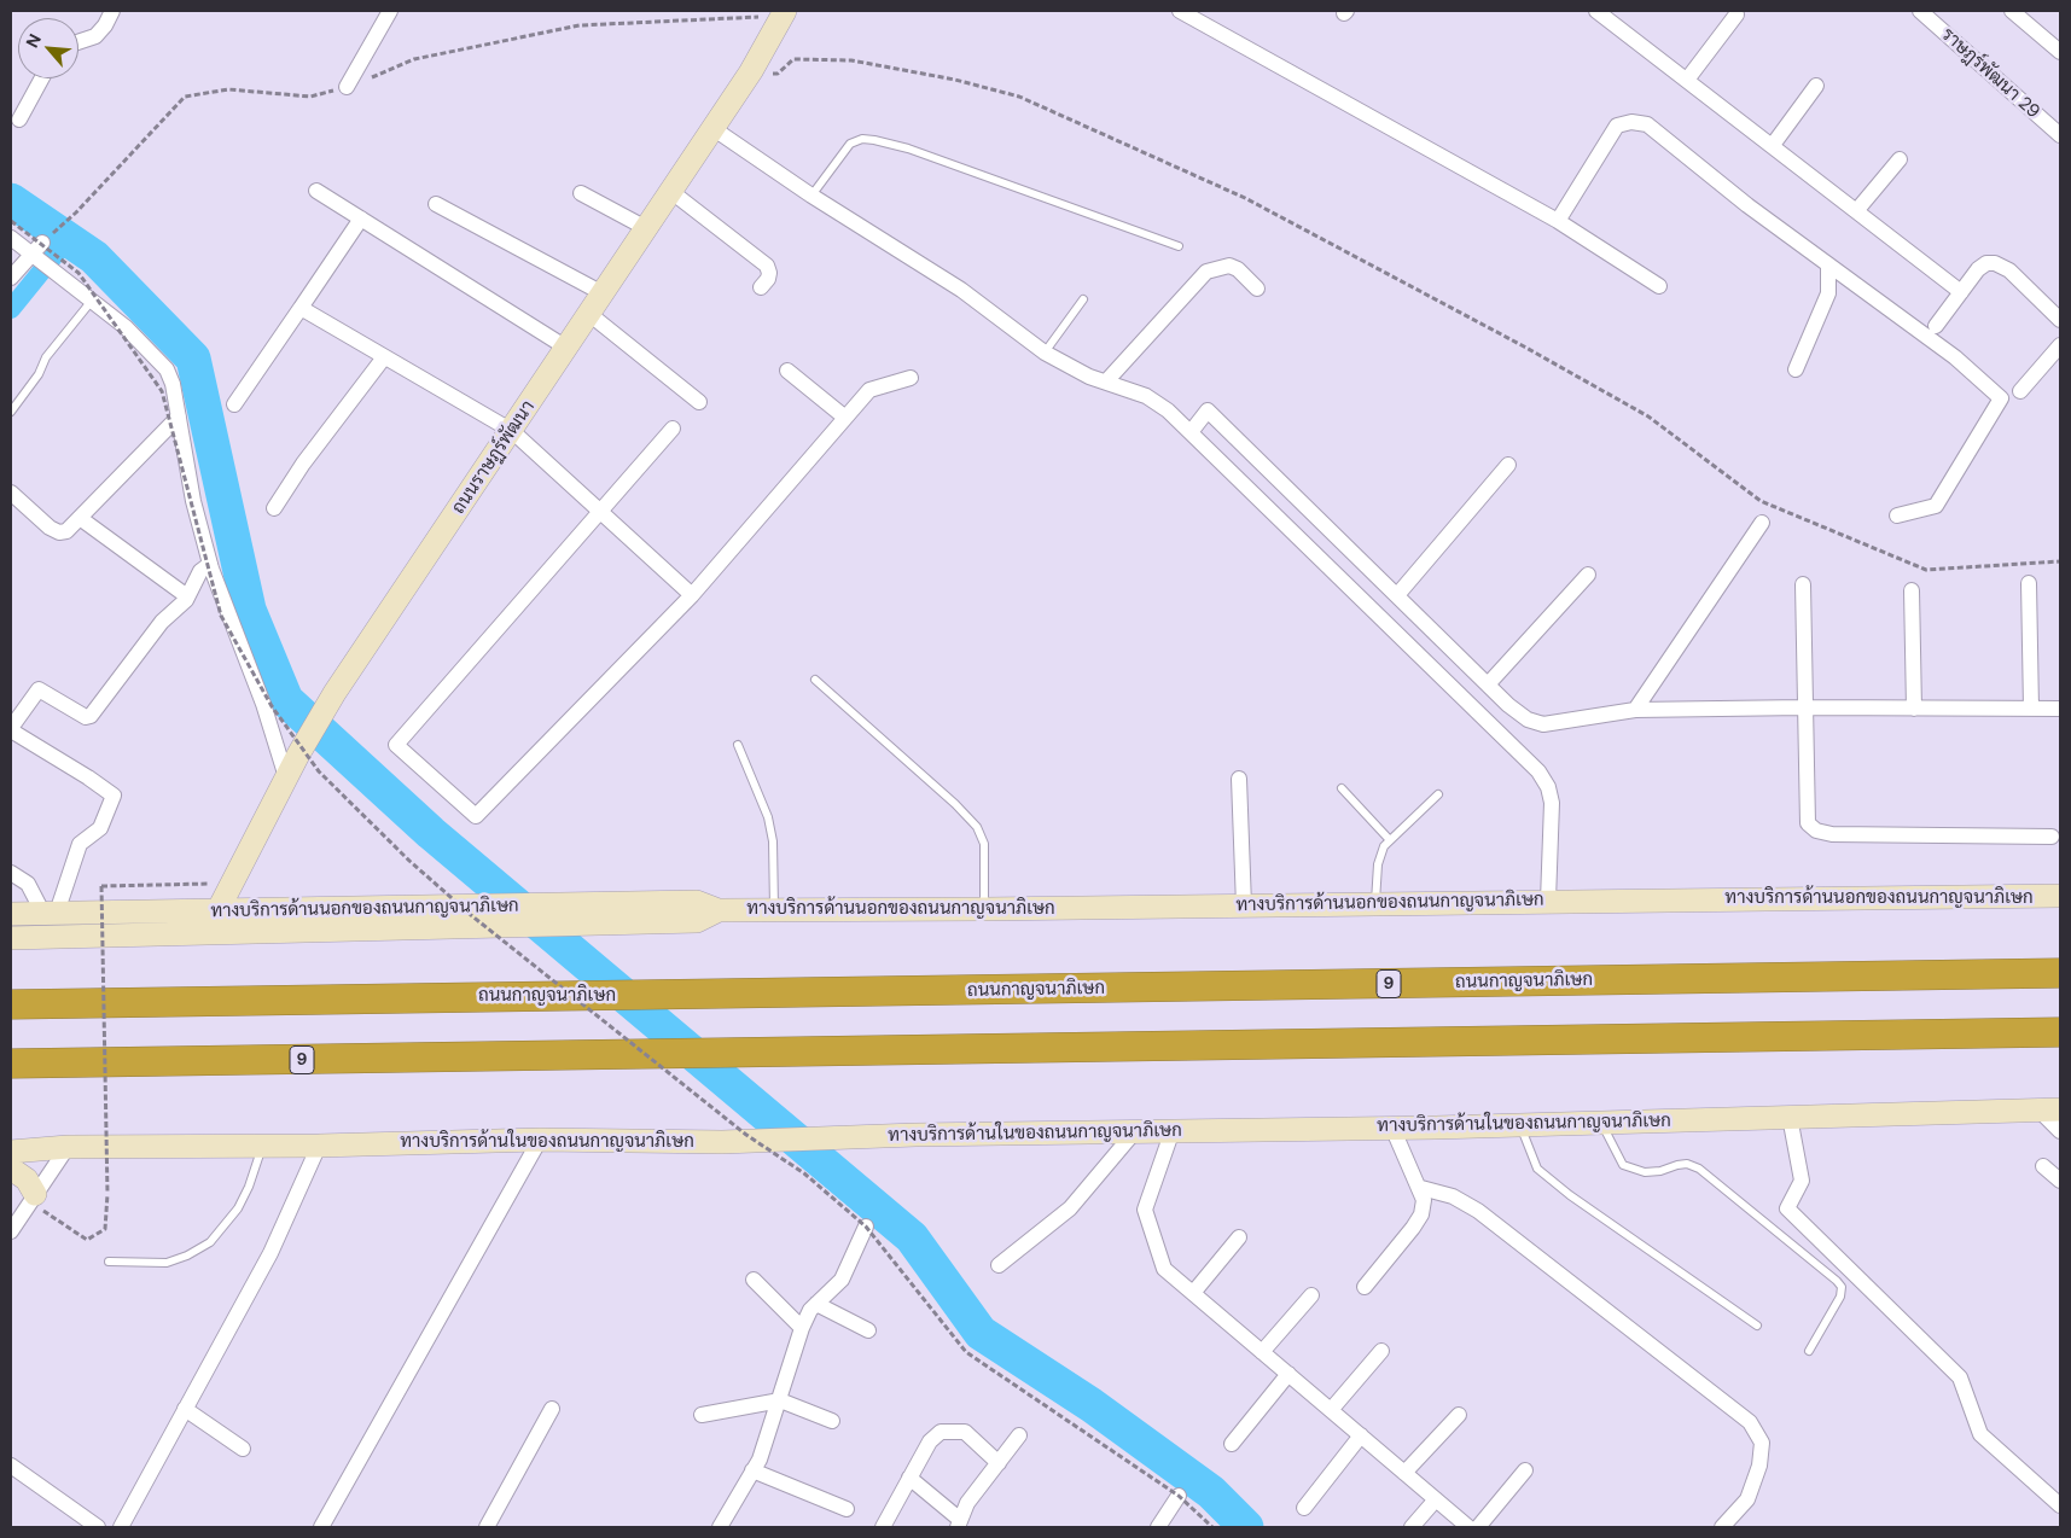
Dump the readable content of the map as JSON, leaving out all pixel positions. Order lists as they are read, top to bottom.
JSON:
{
  "streets": {
    "highway": ["ถนนกาญจนาภิเษก", "9"],
    "main road": ["ถนนราษฏร์พัฒนา", "ทางบริการด้านนอกของถนนกาญจนาภิเษก", "ทางบริการด้านในของถนนกาญจนาภิเษก"],
    "street": ["ราษฎร์พัฒนา 29"]
  },
  "crossings": [
    ["ถนนราษฏร์พัฒนา", "ทางบริการด้านนอกของถนนกาญจนาภิเษก"]
  ],
  "north": "top left"
}
